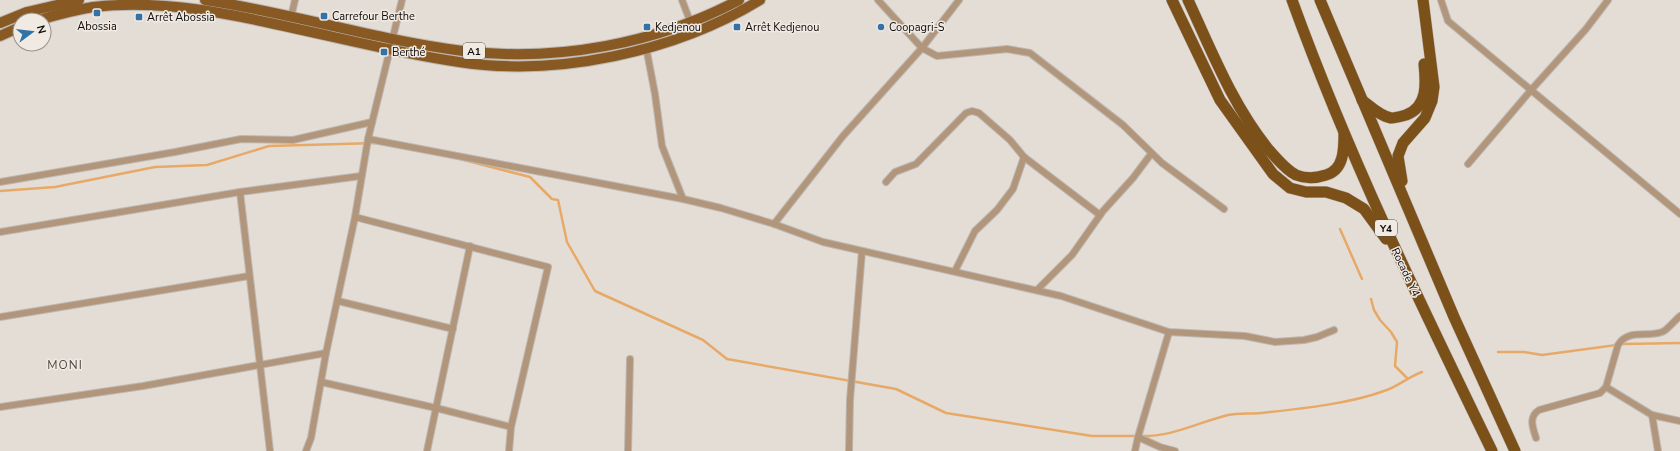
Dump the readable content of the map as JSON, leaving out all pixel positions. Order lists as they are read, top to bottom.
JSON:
{
  "streets": {
    "highway": ["Y4", "Rocade Y4"],
    "main road": ["A1"]
  },
  "districts": ["MONI"],
  "places": {
    "transit": [
      "Abossia",
      "Carrefour Berthe",
      "Arrêt Abossia",
      "Kedjenou",
      "Arrêt Kedjenou",
      "Berthé"
    ],
    "other": ["Coopagri-S"]
  },
  "north": "right"
}
